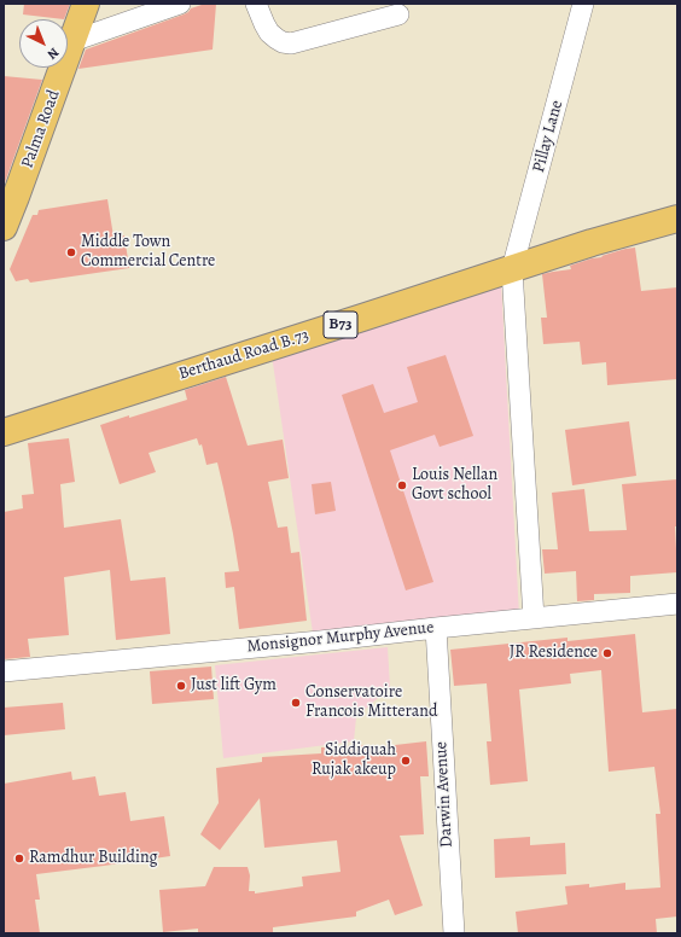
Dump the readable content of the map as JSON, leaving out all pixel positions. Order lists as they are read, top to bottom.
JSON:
{
  "streets": {
    "main road": ["Palma Road", "B73", "Berthaud Road B.73"],
    "street": ["Pillay Lane", "Monsignor Murphy Avenue", "Darwin Avenue"]
  },
  "crossings": [
    ["Pillay Lane", "Berthaud Road B.73"],
    ["Pillay Lane", "Monsignor Murphy Avenue"],
    ["Monsignor Murphy Avenue", "Darwin Avenue"]
  ],
  "places": [
    "Middle Town Commercial Centre",
    "Louis Nellan Govt school",
    "JR Residence",
    "Just lift Gym",
    "Conservatoire Francois Mitterand",
    "Siddiquah Rujak akeup",
    "Ramdhur Building"
  ],
  "north": "bottom right"
}
